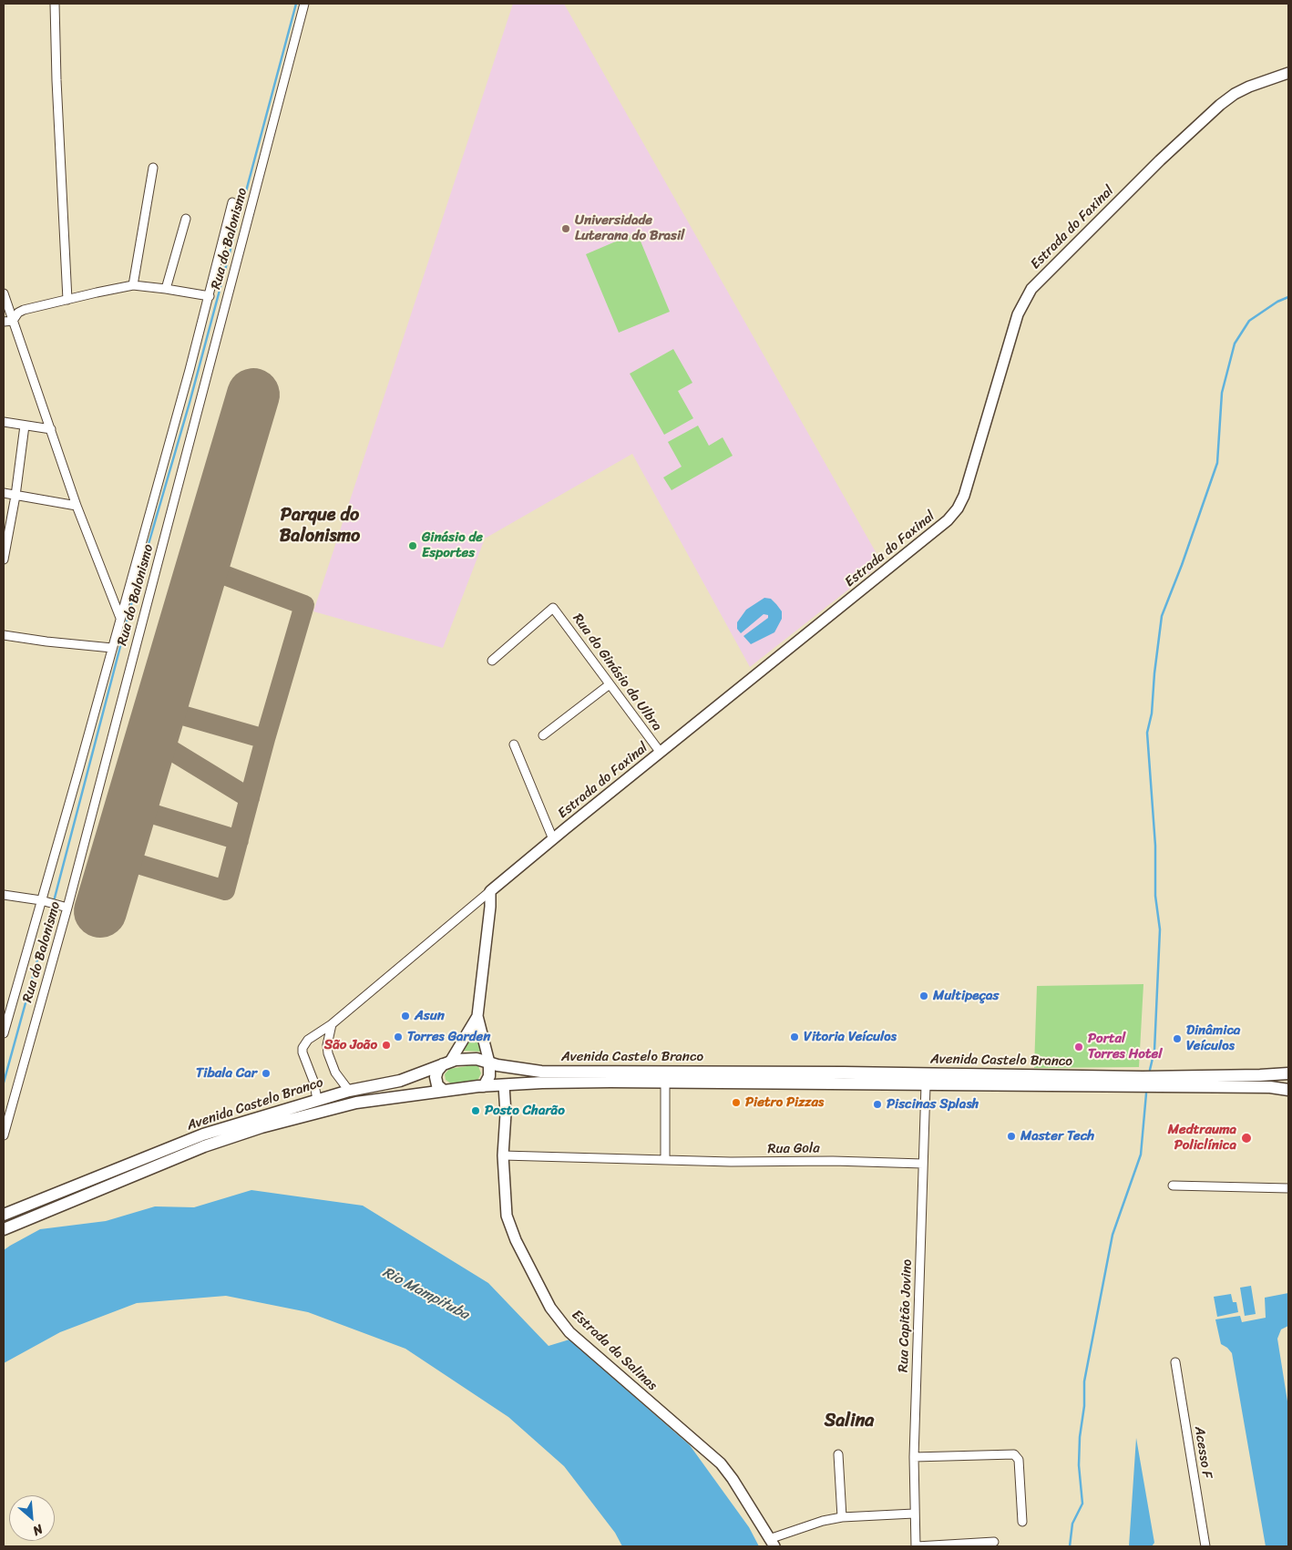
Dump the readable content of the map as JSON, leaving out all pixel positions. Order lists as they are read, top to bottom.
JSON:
{
  "streets": {
    "main road": ["Avenida Castelo Branco"],
    "street": [
      "Estrada do Faxinal",
      "Rua do Balonismo",
      "Rua do Ginásio da Ulbra",
      "Rua Gola",
      "Rua Capitão Jovino",
      "Estrada da Salinas",
      "Acesso F"
    ]
  },
  "crossings": [
    ["Estrada do Faxinal", "Rua do Ginásio da Ulbra"],
    ["Avenida Castelo Branco", "Rua Capitão Jovino"],
    ["Avenida Castelo Branco", "Estrada da Salinas"],
    ["Rua Gola", "Rua Capitão Jovino"],
    ["Rua Gola", "Estrada da Salinas"]
  ],
  "districts": ["Parque do Balonismo", "Salina"],
  "water": ["Rio Mampituba"],
  "places": [
    "Universidade Luterana do Brasil",
    "Ginásio de Esportes",
    "Multipeças",
    "Asun",
    "Torres Garden",
    "Vitoria Veículos",
    "Dinâmica Veículos",
    "São João",
    "Portal Torres Hotel",
    "Tibala Car",
    "Pietro Pizzas",
    "Piscinas Splash",
    "Posto Charão",
    "Master Tech",
    "Medtrauma Policlínica"
  ],
  "north": "bottom right"
}
